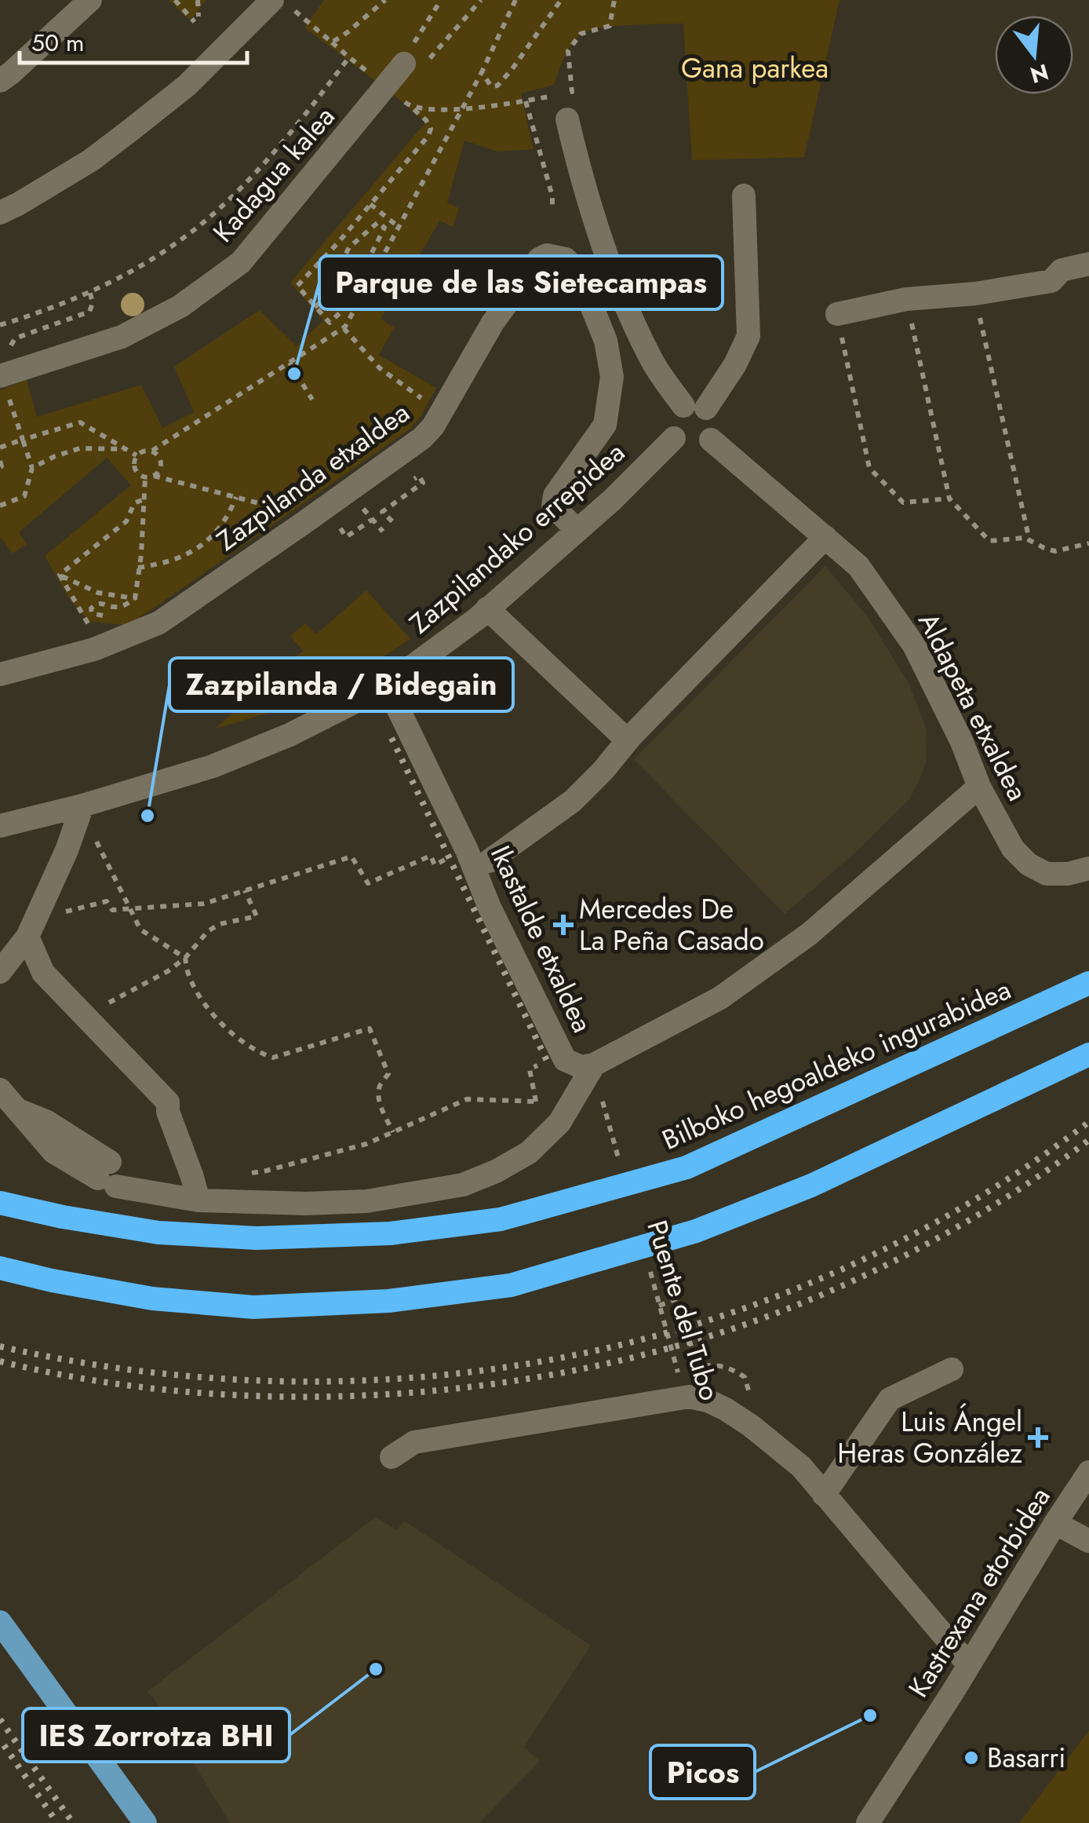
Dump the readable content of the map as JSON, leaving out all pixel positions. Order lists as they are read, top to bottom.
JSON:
{
  "streets": {
    "highway": ["Bilboko hegoaldeko ingurabidea"],
    "street": [
      "Kadagua kalea",
      "Zazpilanda etxaldea",
      "Zazpilandako errepidea",
      "Aldapeta etxaldea",
      "Ikastalde etxaldea",
      "Kastrexana etorbidea"
    ],
    "path": ["Puente del Tubo"]
  },
  "crossings": [
    ["Zazpilanda etxaldea", "Zazpilandako errepidea"],
    ["Zazpilandako errepidea", "Aldapeta etxaldea"],
    ["Zazpilandako errepidea", "Ikastalde etxaldea"],
    ["Aldapeta etxaldea", "Ikastalde etxaldea"]
  ],
  "parks": ["Gana parkea"],
  "places": {
    "other": [
      "Parque de las Sietecampas",
      "Zazpilanda / Bidegain",
      "IES Zorrotza BHI",
      "Picos",
      "Basarri"
    ],
    "health": ["Mercedes De La Peña Casado", "Luis Ángel Heras González"]
  },
  "scale_bar": "50 m",
  "north": "bottom"
}
